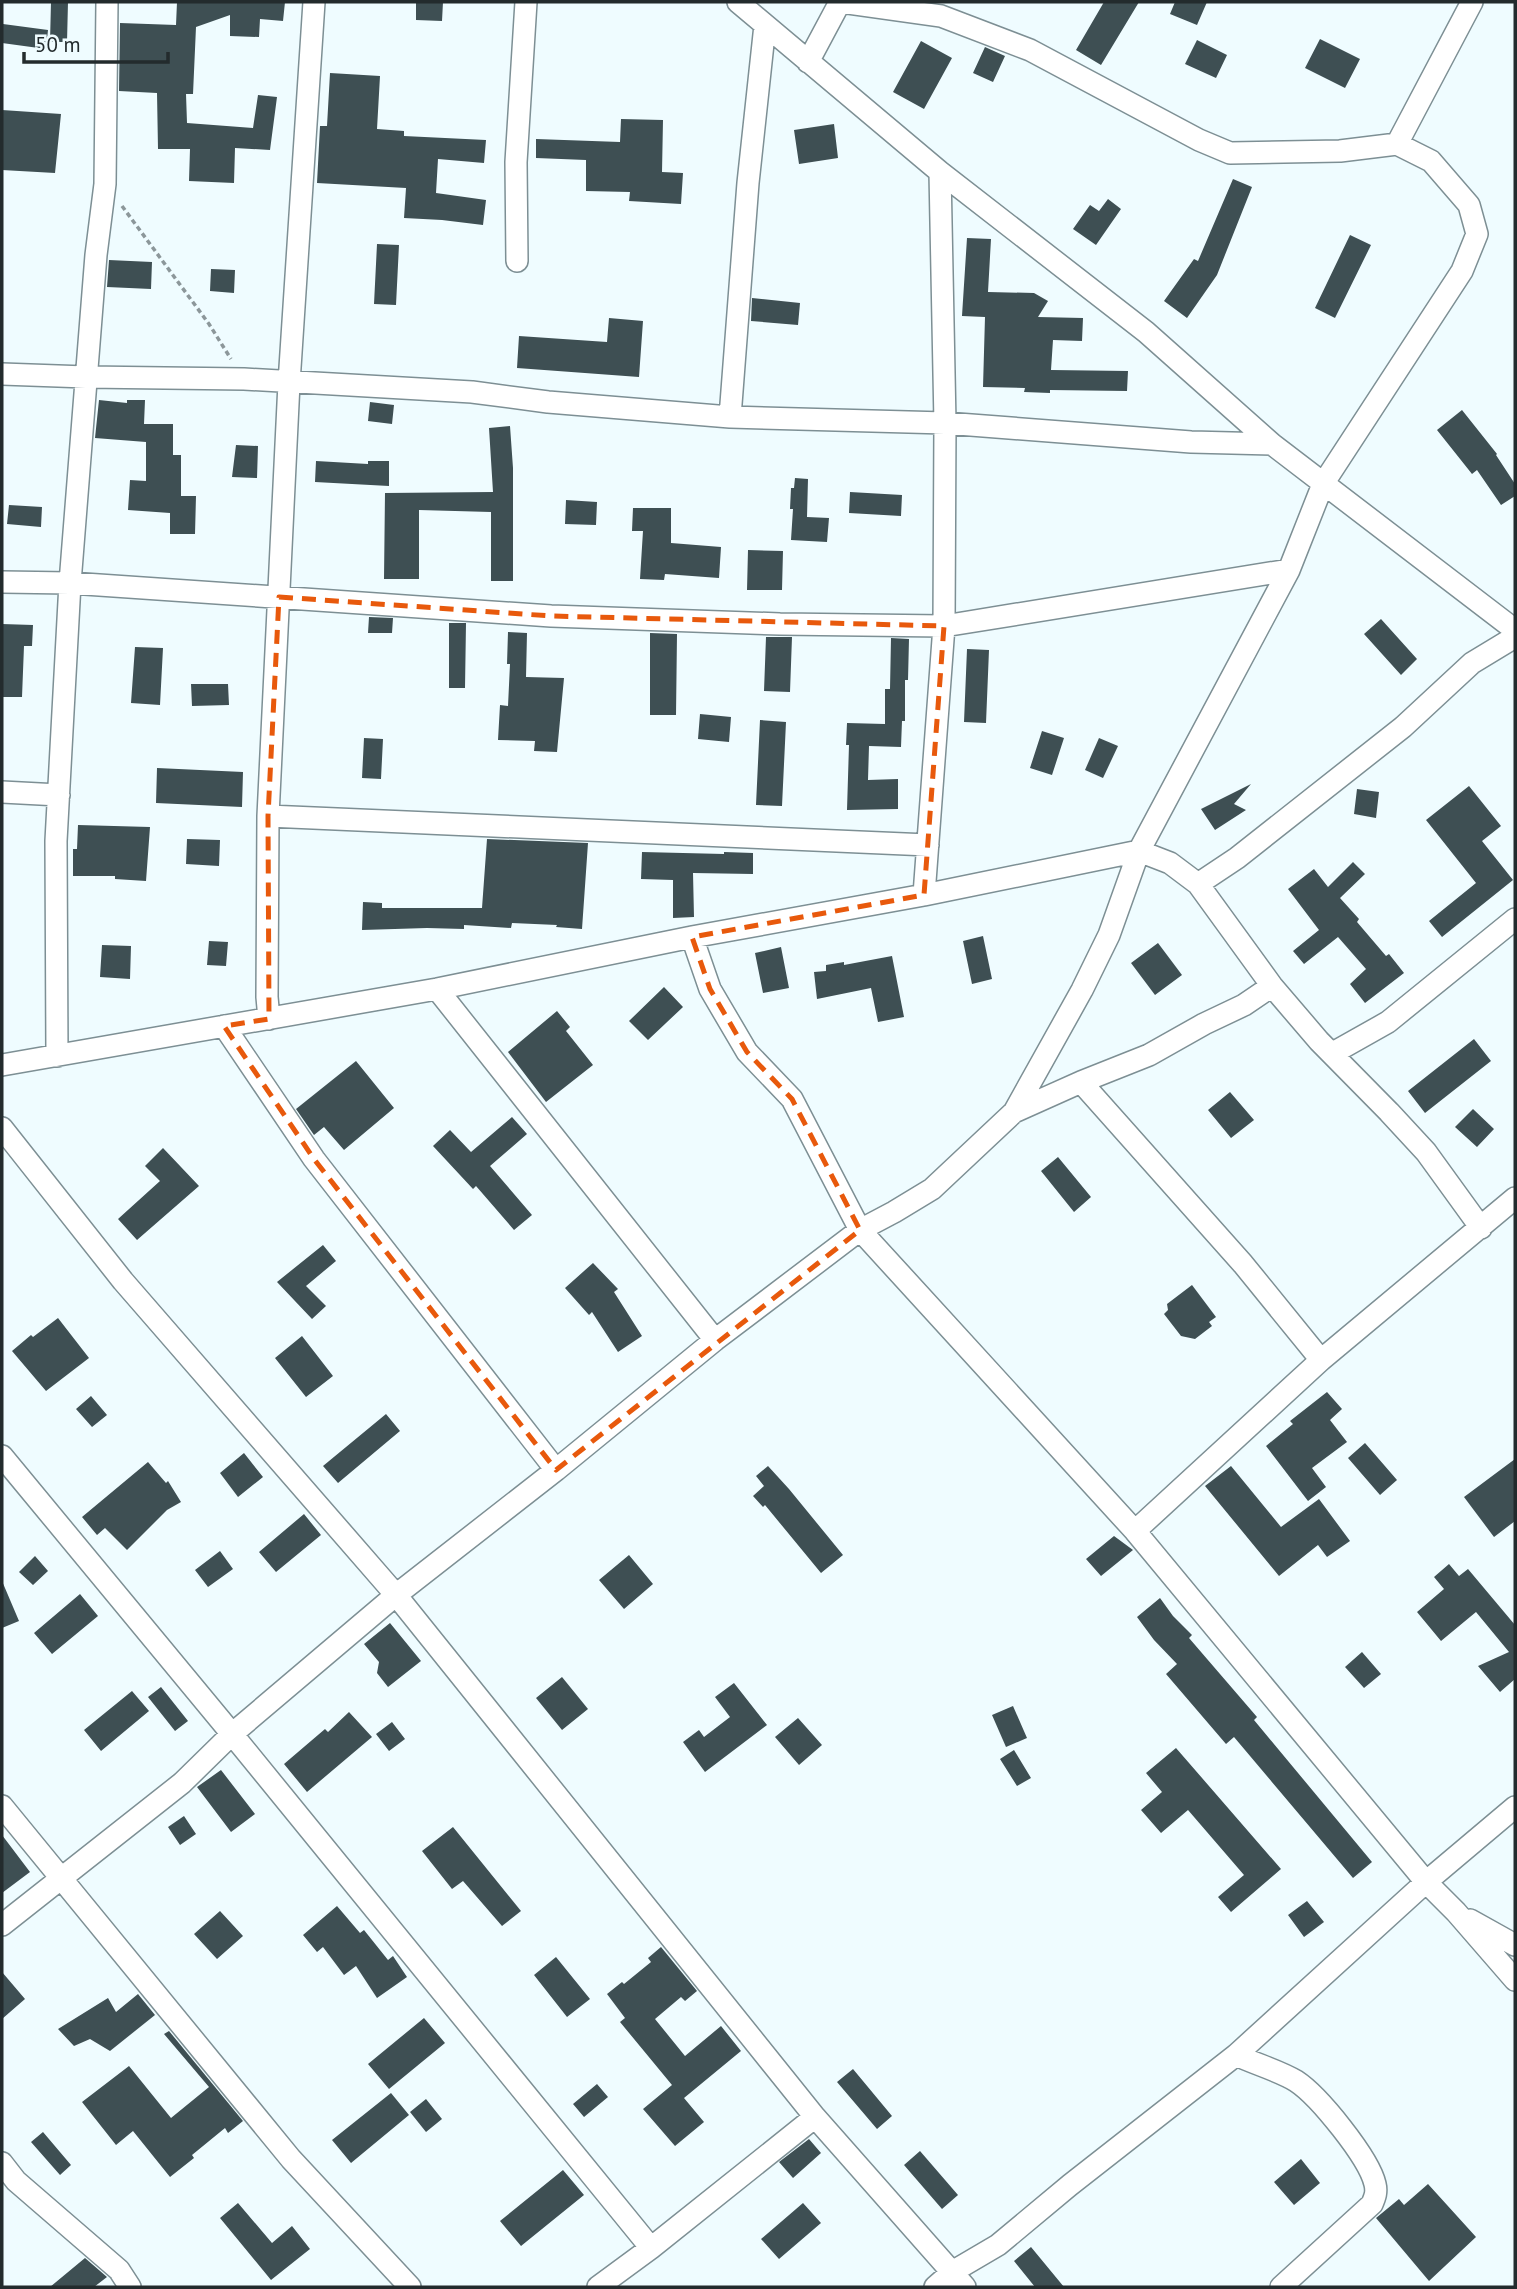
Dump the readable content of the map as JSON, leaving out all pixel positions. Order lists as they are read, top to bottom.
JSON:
{
  "scale_bar": "50 m"
}
